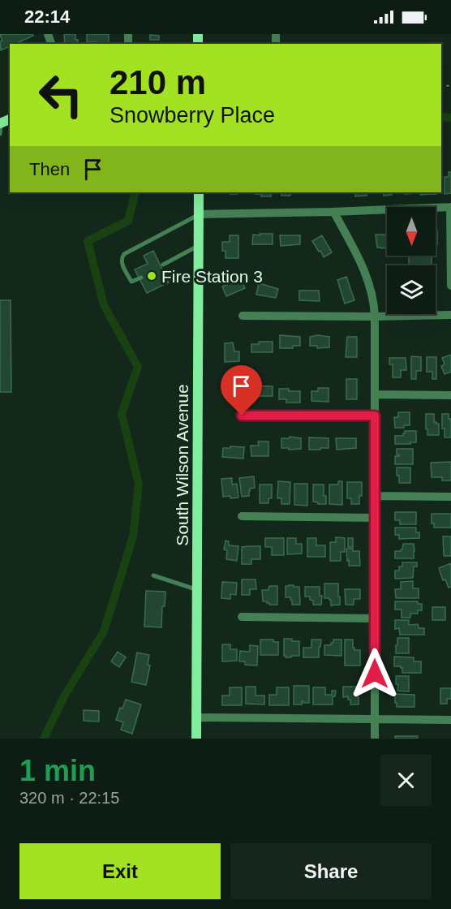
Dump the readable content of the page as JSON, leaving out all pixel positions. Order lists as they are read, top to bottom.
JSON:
{
  "streets": {
    "main road": ["South Wilson Avenue"]
  },
  "places": ["Fire Station 3"],
  "north": "bottom",
  "page": {
    "status": "22:14",
    "turn": ["210 m", "Snowberry Place"],
    "then": "Then",
    "heading": ["1 min", "320 m · 22:15"],
    "buttons": ["Exit", "Share"]
  }
}
